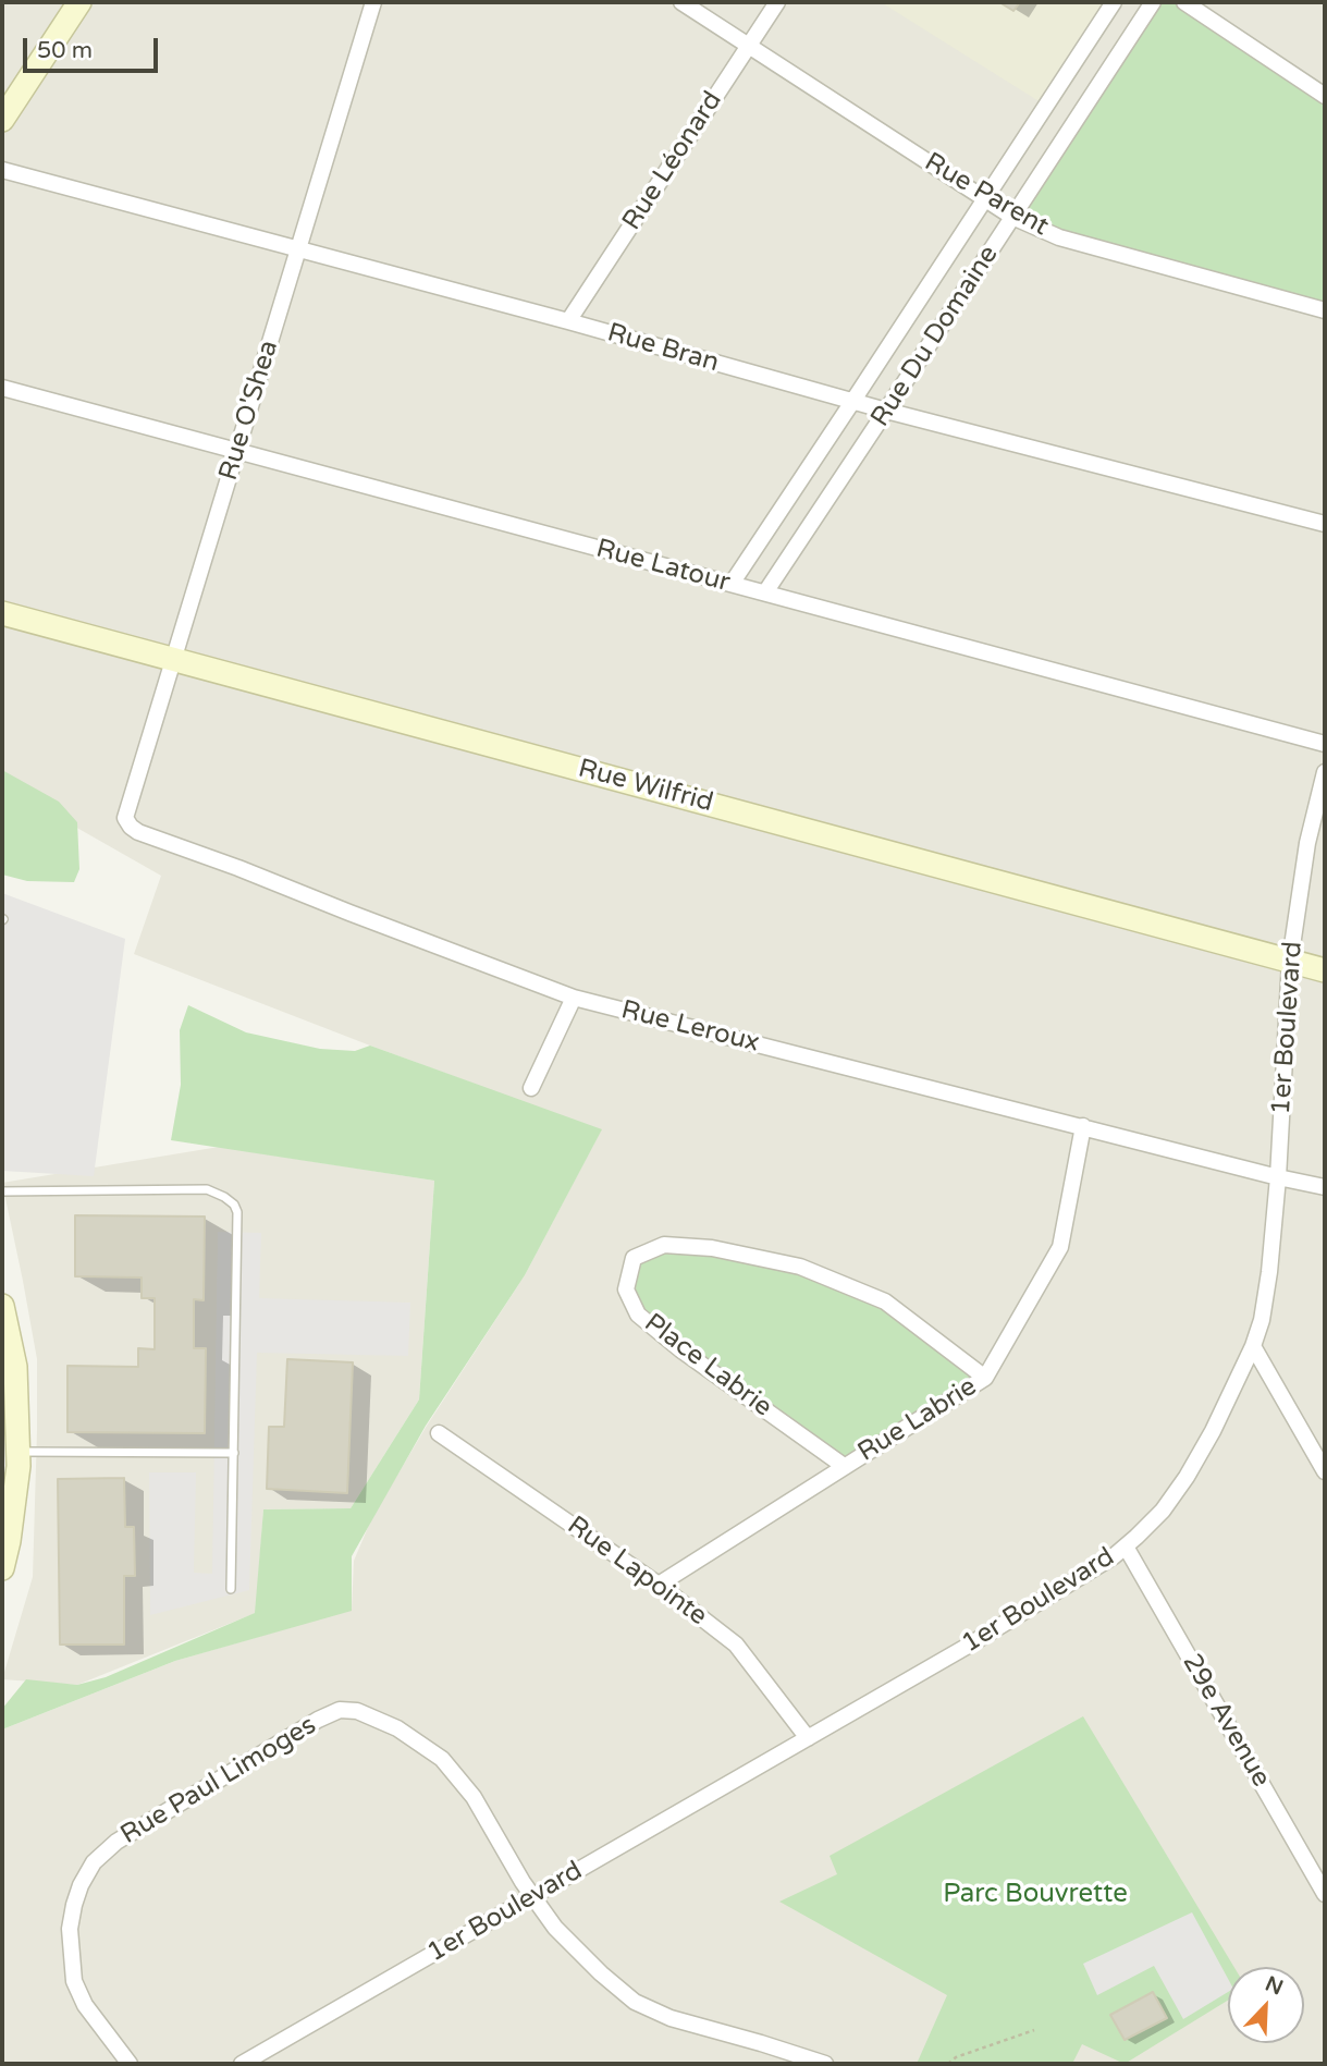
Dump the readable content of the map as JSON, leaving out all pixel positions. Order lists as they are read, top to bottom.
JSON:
{
  "streets": {
    "street": [
      "Rue Léonard",
      "Rue Parent",
      "Rue Du Domaine",
      "Rue Bran",
      "Rue O'Shea",
      "Rue Latour",
      "Rue Wilfrid",
      "Rue Leroux",
      "1er Boulevard",
      "Place Labrie",
      "Rue Labrie",
      "Rue Lapointe",
      "29e Avenue",
      "Rue Paul Limoges"
    ]
  },
  "crossings": [
    ["Rue Léonard", "Rue Parent"],
    ["Rue Léonard", "Rue Bran"],
    ["Rue Parent", "Rue Du Domaine"],
    ["Rue Du Domaine", "Rue Bran"],
    ["Rue Du Domaine", "Rue Latour"],
    ["Rue Bran", "Rue O'Shea"],
    ["Rue O'Shea", "Rue Latour"],
    ["Rue O'Shea", "Rue Wilfrid"],
    ["Rue O'Shea", "Rue Leroux"],
    ["Rue Wilfrid", "1er Boulevard"],
    ["Rue Leroux", "1er Boulevard"],
    ["Rue Leroux", "Rue Labrie"],
    ["1er Boulevard", "Rue Lapointe"],
    ["1er Boulevard", "29e Avenue"],
    ["1er Boulevard", "Rue Paul Limoges"],
    ["Place Labrie", "Rue Labrie"],
    ["Rue Labrie", "Rue Lapointe"]
  ],
  "parks": ["Parc Bouvrette"],
  "scale_bar": "50 m",
  "north": "top right"
}
